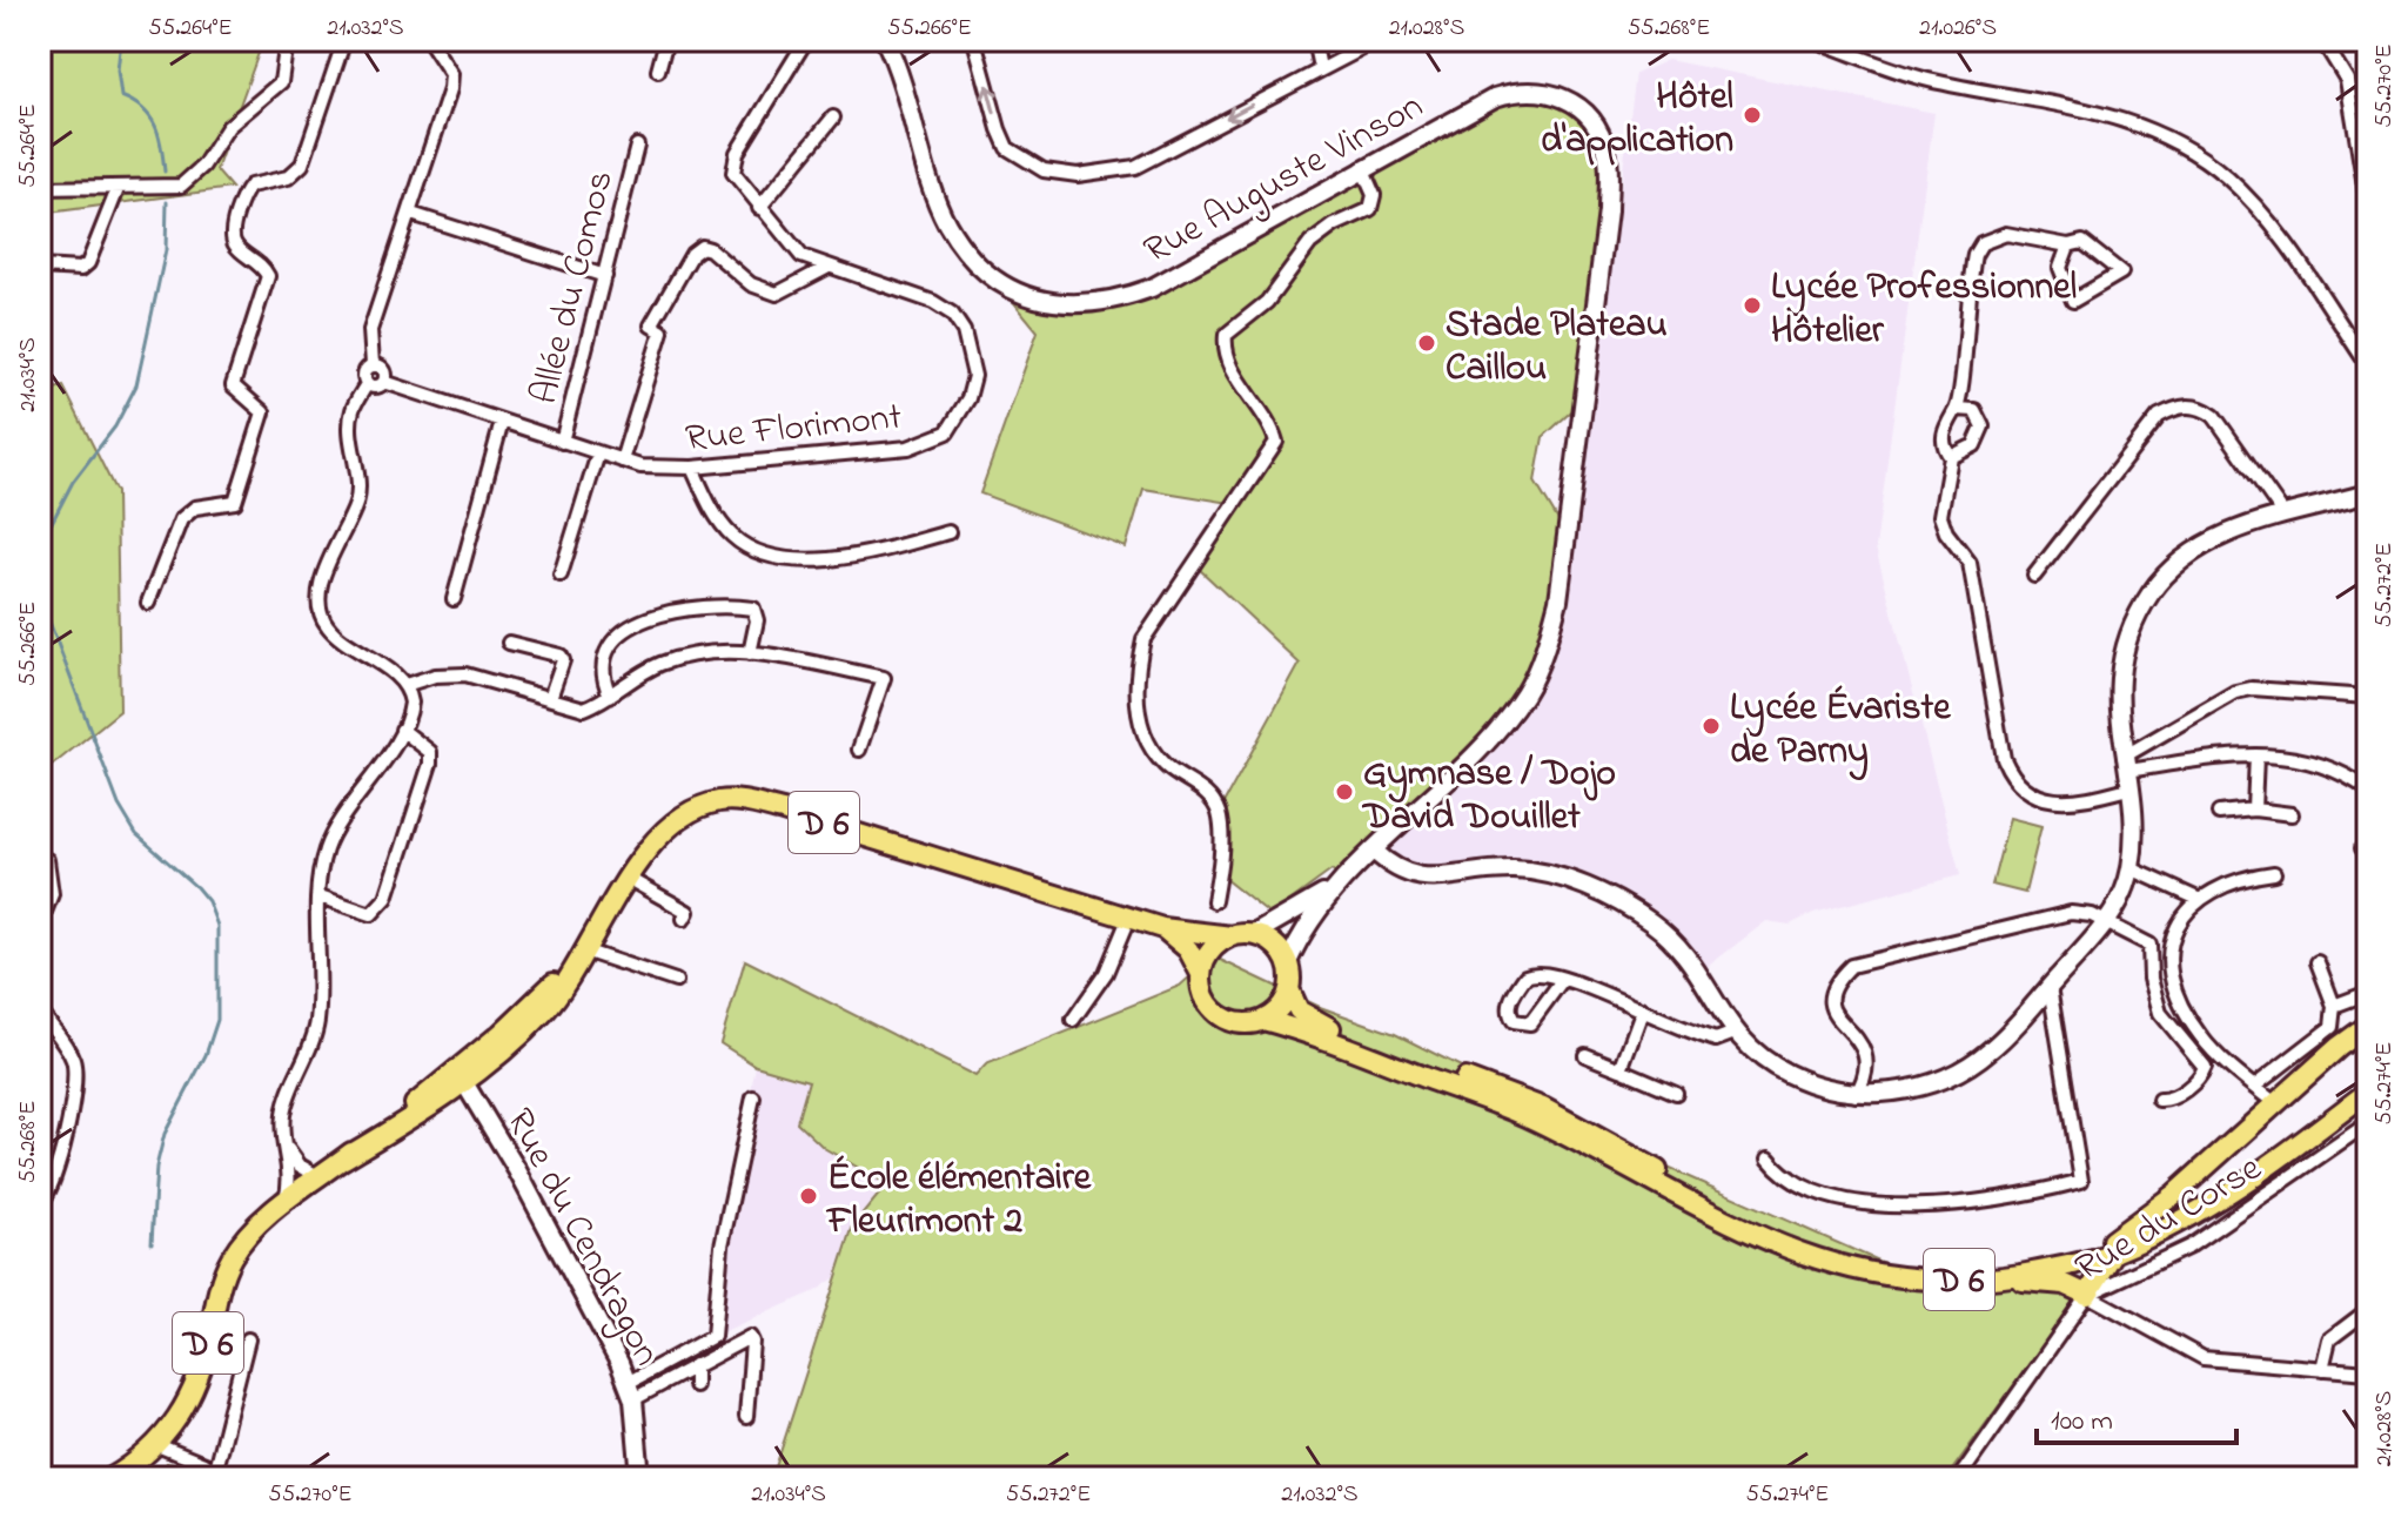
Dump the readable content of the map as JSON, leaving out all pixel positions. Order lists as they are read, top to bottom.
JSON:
{
  "streets": {
    "main road": ["Rue Auguste Vinson", "D 6", "Rue du Cendragon"],
    "street": ["Allée du Comos", "Rue Florimont", "Rue du Corse"]
  },
  "crossings": [
    ["Rue Auguste Vinson", "D 6"],
    ["Allée du Comos", "Rue Florimont"],
    ["D 6", "Rue du Cendragon"]
  ],
  "places": [
    "Hôtel d'application",
    "Lycée Professionnel Hôtelier",
    "Stade Plateau Caillou",
    "Lycée Évariste de Parny",
    "Gymnase / Dojo David Douillet",
    "École élémentaire Fleurimont 2"
  ],
  "scale_bar": "100 m",
  "coordinates": [
    "55.264°E",
    "21.032°S",
    "55.266°E",
    "21.028°S",
    "55.268°E",
    "21.026°S",
    "55.270°E",
    "21.034°S",
    "55.272°E",
    "55.274°E"
  ]
}
